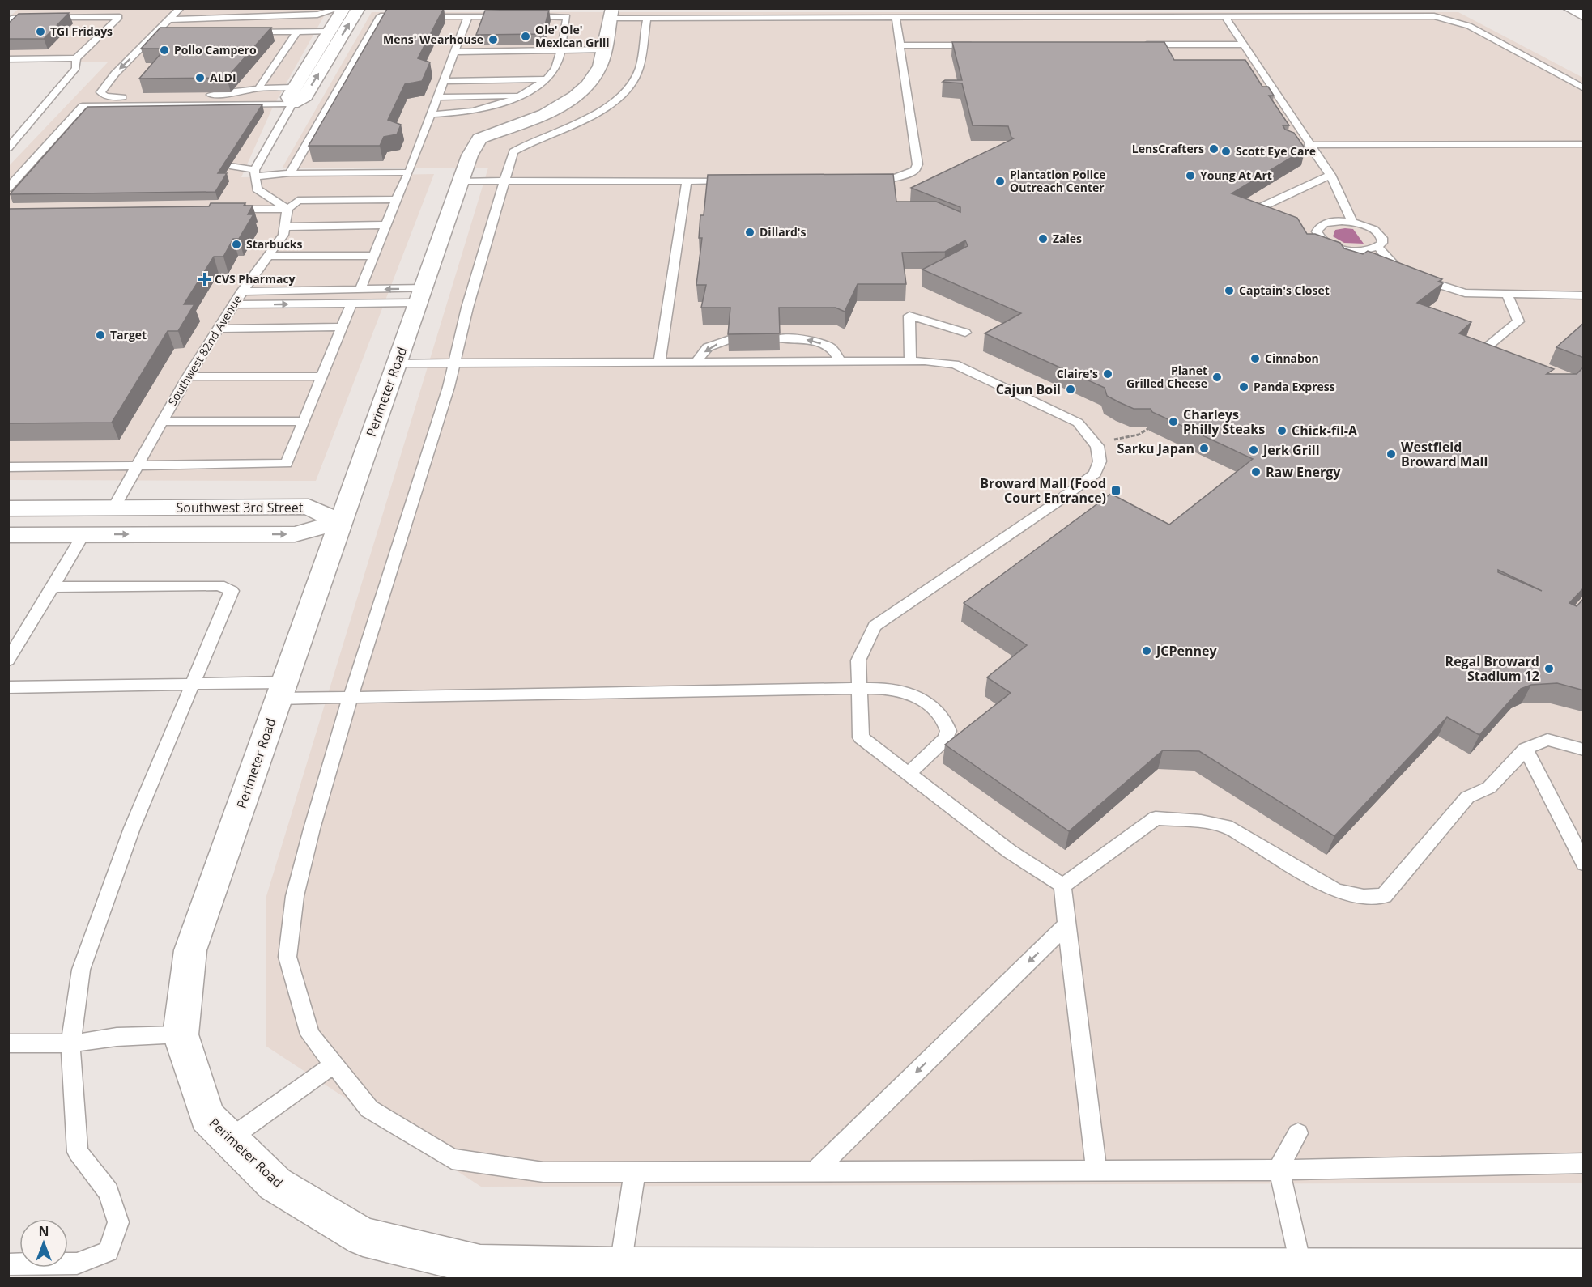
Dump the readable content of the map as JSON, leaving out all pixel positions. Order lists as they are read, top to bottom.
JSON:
{
  "streets": {
    "street": ["Perimeter Road", "Southwest 3rd Street"],
    "lane": ["Southwest 82nd Avenue"]
  },
  "crossings": [
    ["Southwest 82nd Avenue", "Southwest 3rd Street"],
    ["Perimeter Road", "Southwest 3rd Street"]
  ],
  "places": {
    "other": [
      "TGI Fridays",
      "Ole' Ole' Mexican Grill",
      "Mens' Wearhouse",
      "Pollo Campero",
      "ALDI",
      "LensCrafters",
      "Scott Eye Care",
      "Young At Art",
      "Plantation Police Outreach Center",
      "Dillard's",
      "Zales",
      "Starbucks",
      "Captain's Closet",
      "Target",
      "Cinnabon",
      "Claire's",
      "Planet Grilled Cheese",
      "Panda Express",
      "Cajun Boil",
      "Charleys Philly Steaks",
      "Chick-fil-A",
      "Sarku Japan",
      "Jerk Grill",
      "Westfield Broward Mall",
      "Raw Energy",
      "JCPenney",
      "Regal Broward Stadium 12"
    ],
    "health": ["CVS Pharmacy"],
    "transit": ["Broward Mall (Food Court Entrance)"]
  },
  "north": "top"
}
